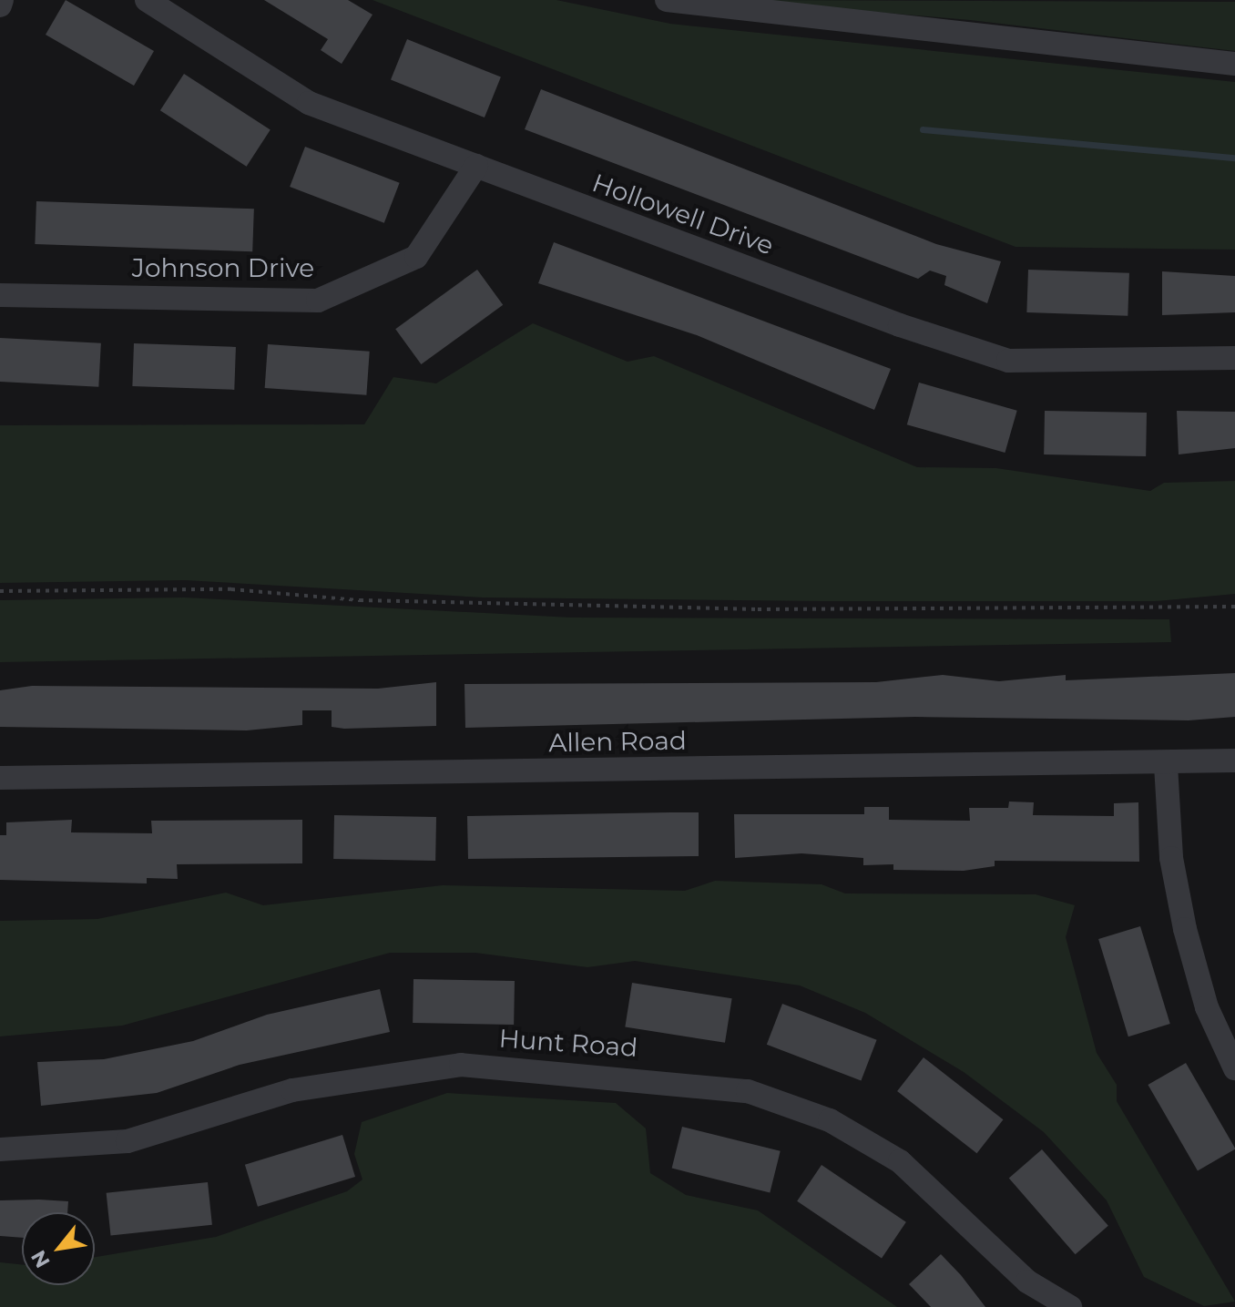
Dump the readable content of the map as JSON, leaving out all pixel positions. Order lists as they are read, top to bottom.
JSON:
{
  "streets": {
    "street": [
      "Hollowell Drive",
      "Johnson Drive",
      "Allen Road",
      "Hunt Road"
    ]
  },
  "crossings": [
    ["Hollowell Drive", "Johnson Drive"]
  ],
  "north": "bottom left"
}
